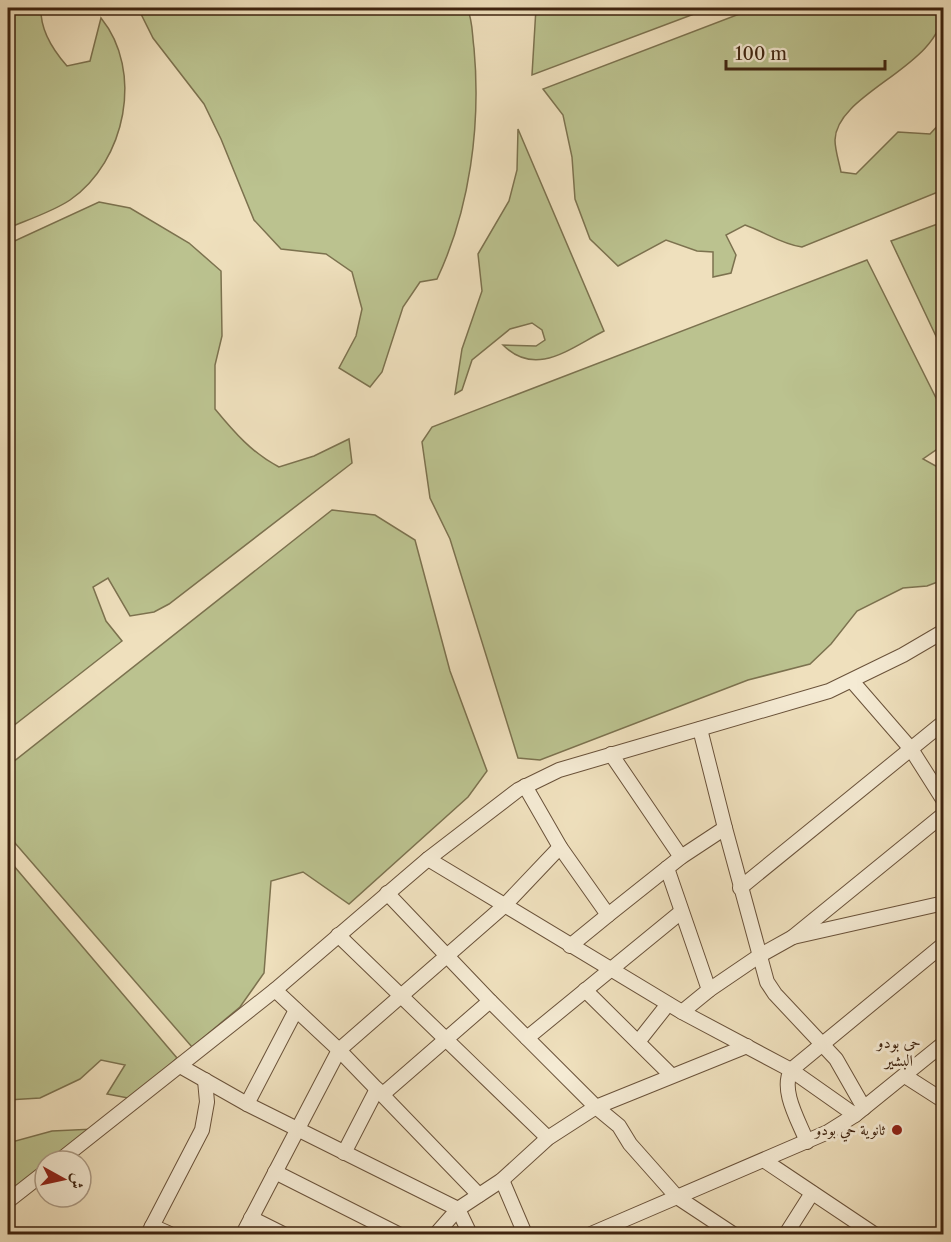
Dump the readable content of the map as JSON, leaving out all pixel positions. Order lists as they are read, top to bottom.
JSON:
{
  "districts": ["حي بودو البشير"],
  "places": ["ثانوية حي بودو"],
  "scale_bar": "100 m",
  "north": "right"
}
